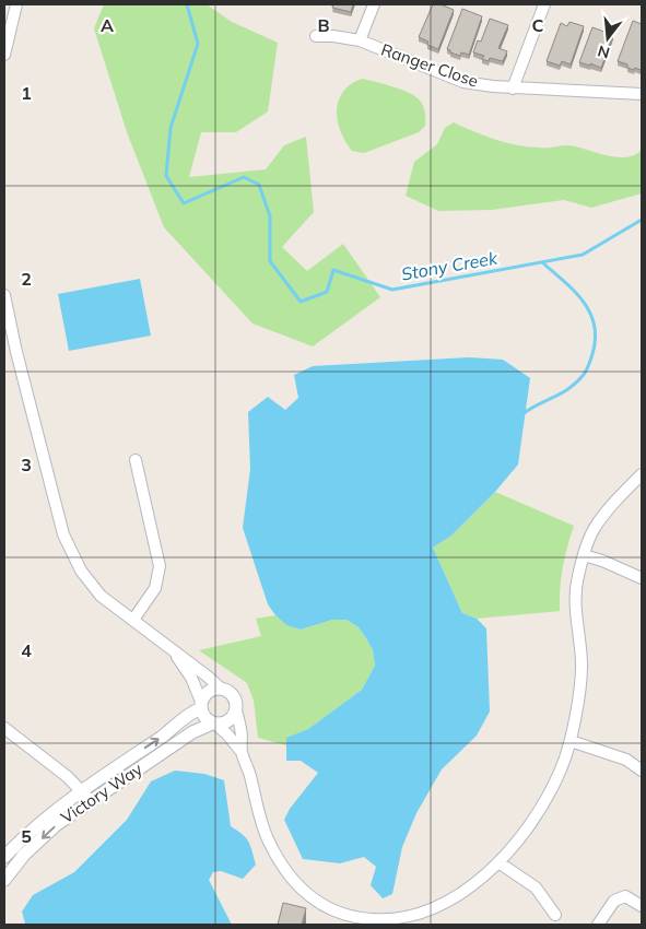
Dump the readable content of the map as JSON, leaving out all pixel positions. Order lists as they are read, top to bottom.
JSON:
{
  "streets": {
    "street": ["Ranger Close", "Victory Way"]
  },
  "water": ["Stony Creek"],
  "north": "bottom",
  "grid": {
    "columns": ["A", "B", "C"],
    "rows": [
      "1",
      "2",
      "3",
      "4",
      "5"
    ]
  }
}
